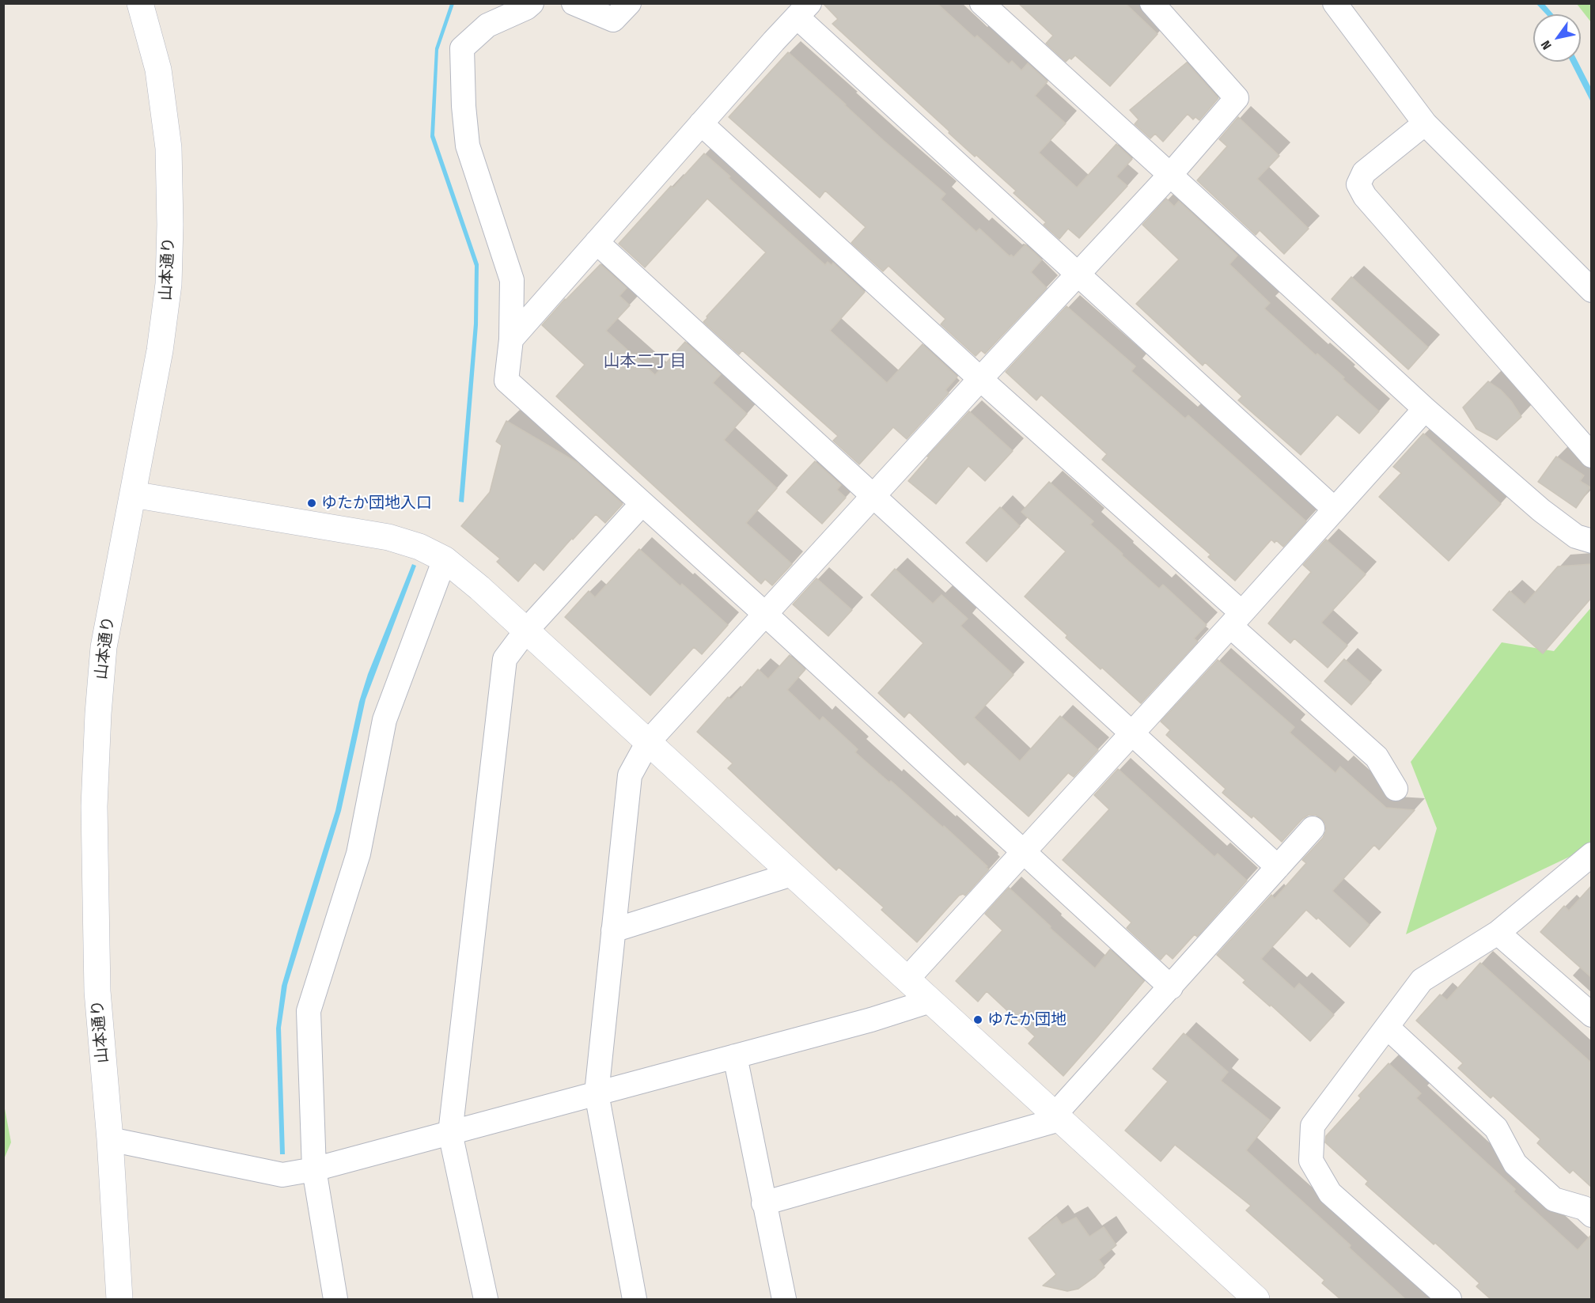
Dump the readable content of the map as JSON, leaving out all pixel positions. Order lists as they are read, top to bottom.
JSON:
{
  "streets": {
    "street": ["山本通り"]
  },
  "districts": ["山本二丁目"],
  "places": ["ゆたか団地入口", "ゆたか団地"],
  "north": "bottom left"
}
